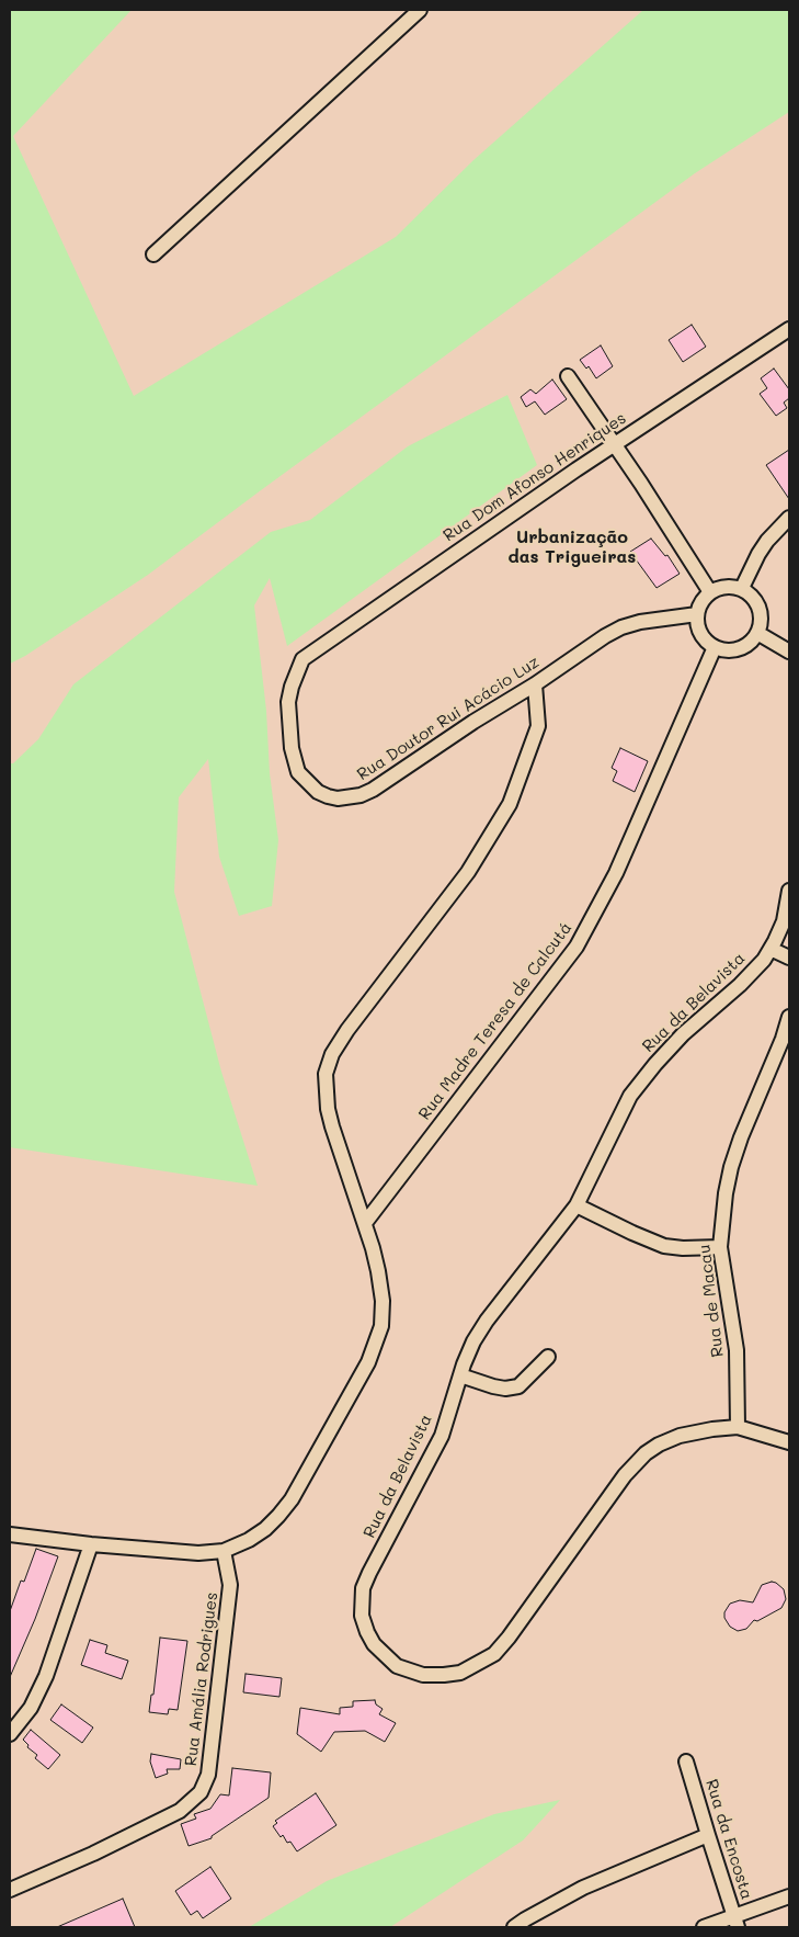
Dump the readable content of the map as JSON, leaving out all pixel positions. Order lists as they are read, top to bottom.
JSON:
{
  "streets": {
    "street": [
      "Rua Dom Afonso Henriques",
      "Rua Doutor Rui Acácio Luz",
      "Rua da Belavista",
      "Rua Madre Teresa de Calcutá",
      "Rua de Macau",
      "Rua Amália Rodrigues",
      "Rua da Encosta"
    ]
  },
  "crossings": [
    ["Rua Dom Afonso Henriques", "Rua Doutor Rui Acácio Luz"],
    ["Rua Doutor Rui Acácio Luz", "Rua Madre Teresa de Calcutá"],
    ["Rua da Belavista", "Rua de Macau"]
  ],
  "districts": ["Urbanização das Trigueiras"]
}
